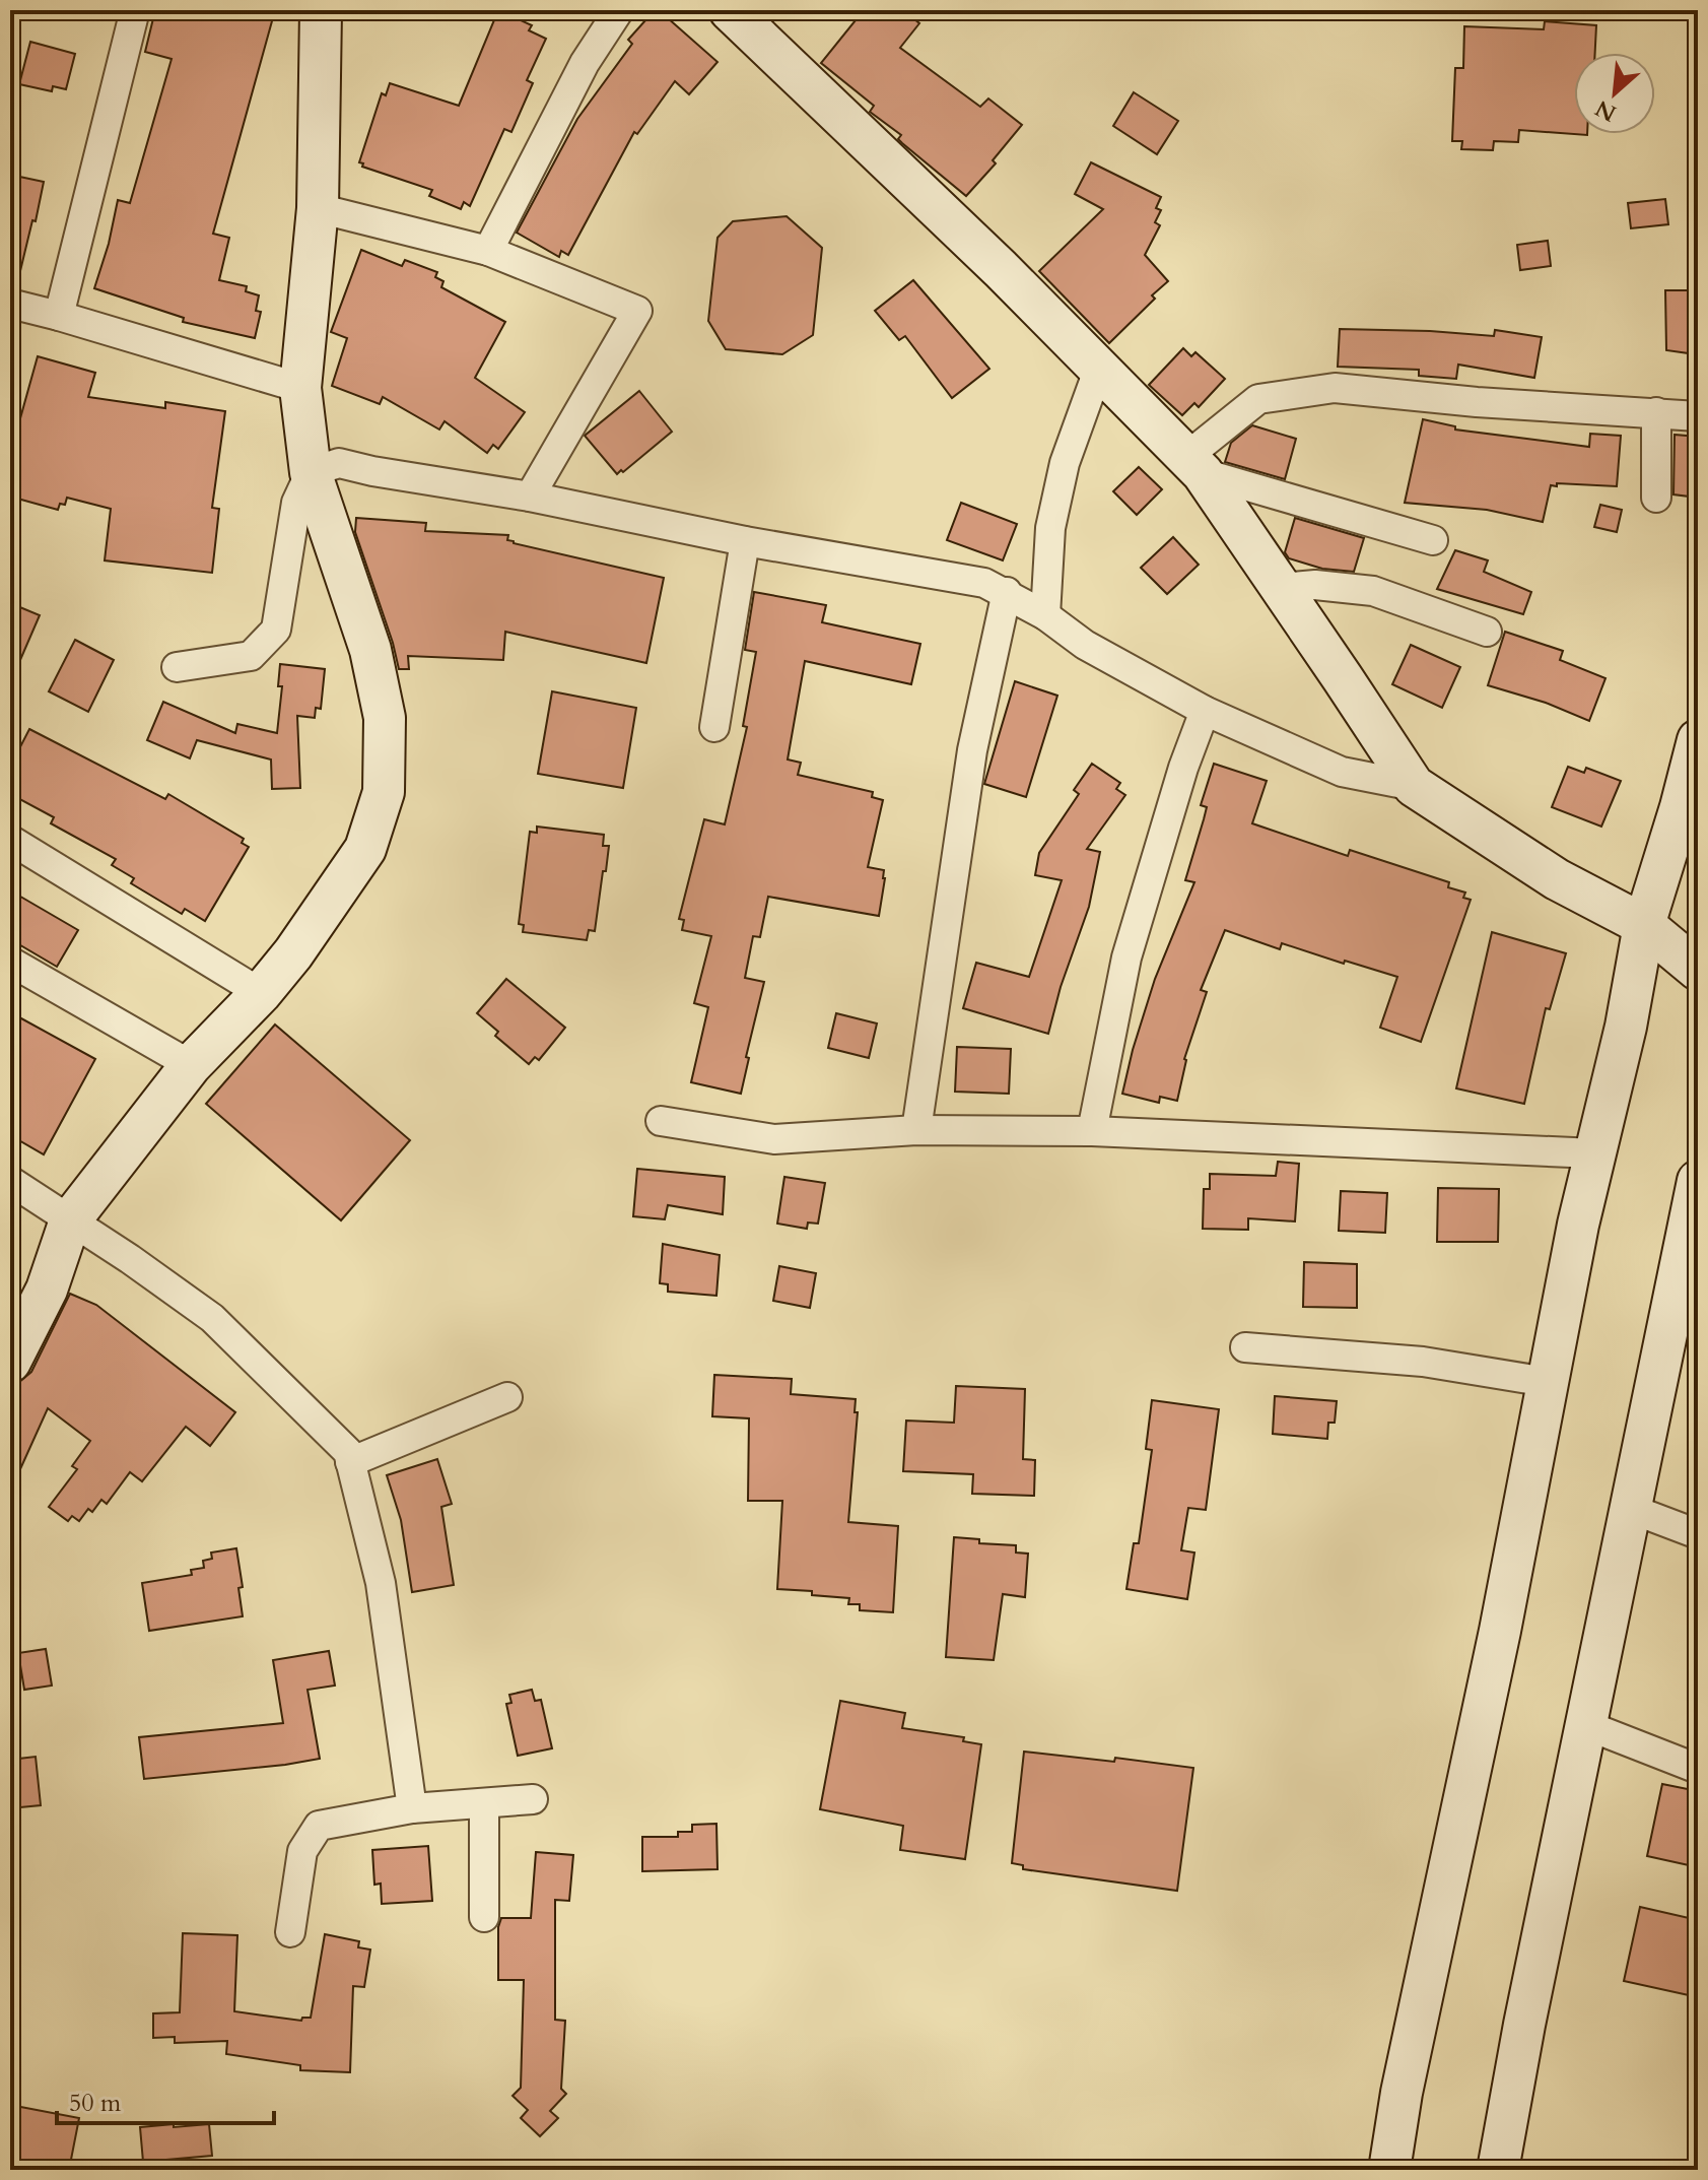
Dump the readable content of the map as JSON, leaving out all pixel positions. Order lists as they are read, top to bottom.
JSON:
{
  "scale_bar": "50 m",
  "north": "bottom left"
}
